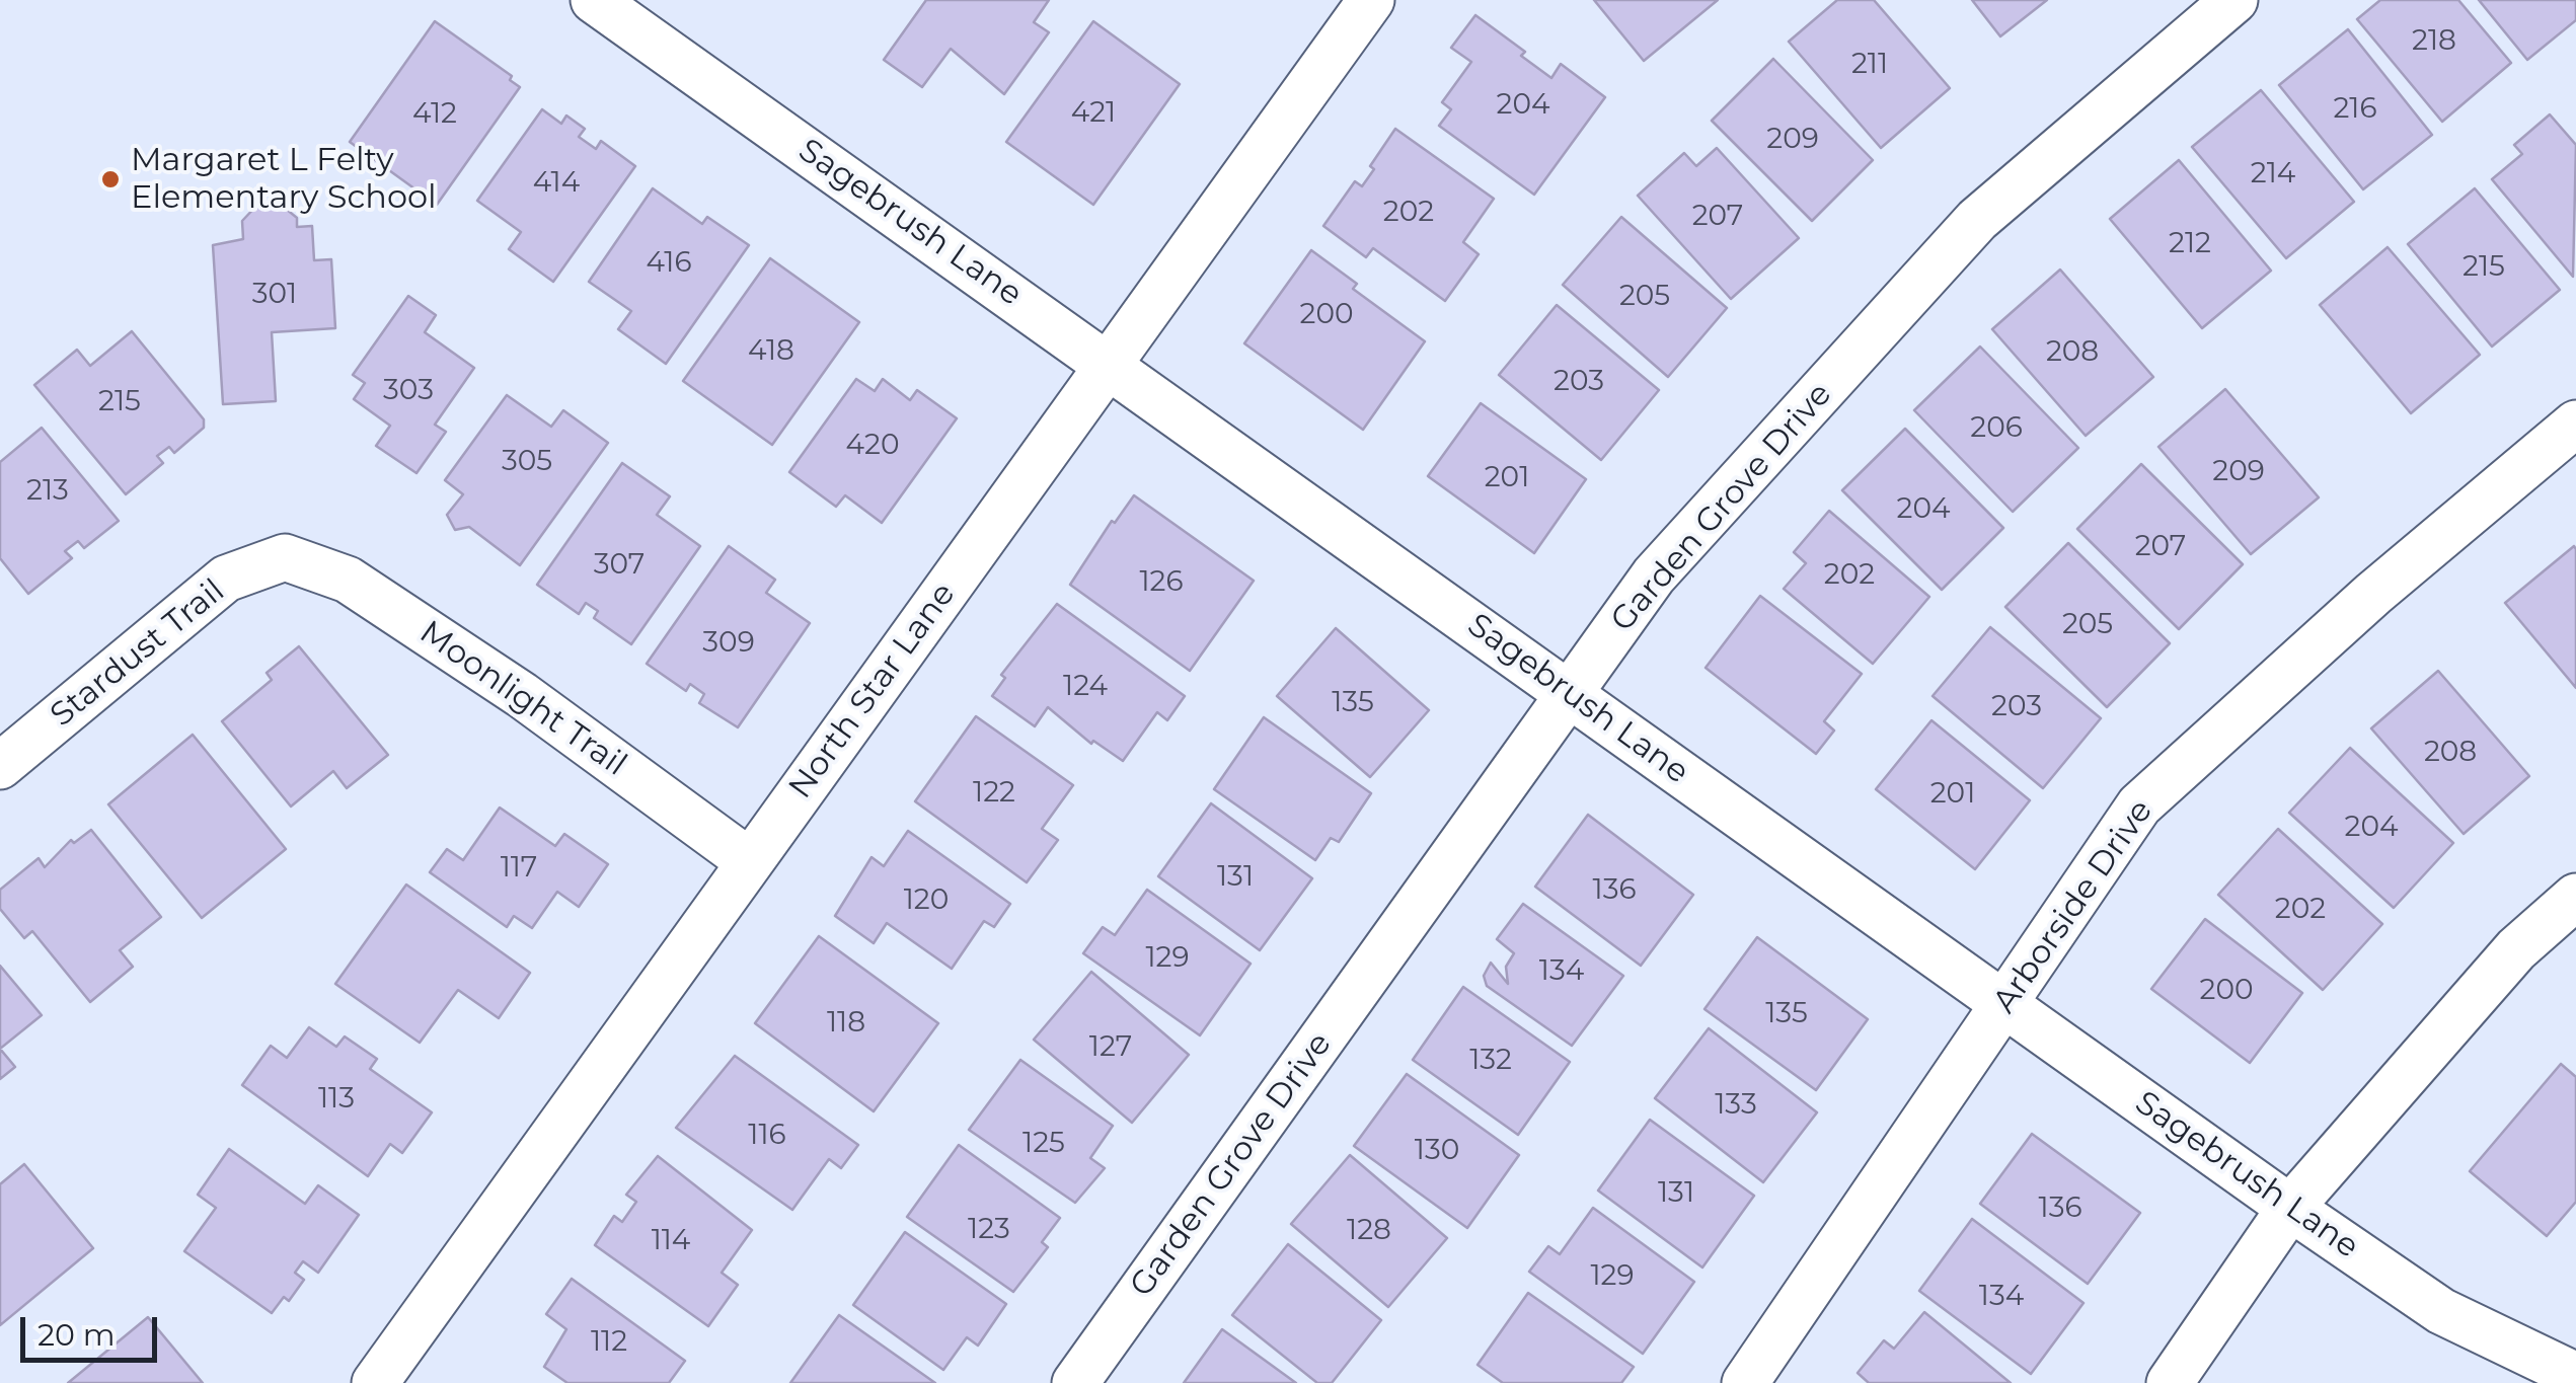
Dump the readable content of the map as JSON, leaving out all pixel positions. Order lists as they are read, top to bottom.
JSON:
{
  "streets": {
    "street": [
      "Sagebrush Lane",
      "Garden Grove Drive",
      "Stardust Trail",
      "North Star Lane",
      "Moonlight Trail",
      "Arborside Drive"
    ]
  },
  "crossings": [
    ["Sagebrush Lane", "Garden Grove Drive"],
    ["Sagebrush Lane", "North Star Lane"],
    ["Sagebrush Lane", "Arborside Drive"],
    ["Stardust Trail", "Moonlight Trail"],
    ["North Star Lane", "Moonlight Trail"]
  ],
  "places": ["Margaret L Felty Elementary School"],
  "house_numbers": [
    "218",
    "211",
    "204",
    "216",
    "421",
    "412",
    "209",
    "214",
    "414",
    "202",
    "207",
    "212",
    "416",
    "215",
    "301",
    "205",
    "200",
    "418",
    "208",
    "203",
    "303",
    "215",
    "206",
    "420",
    "305",
    "209",
    "201",
    "213",
    "204",
    "207",
    "307",
    "202",
    "126",
    "205",
    "309",
    "124",
    "135",
    "203",
    "208",
    "122",
    "201",
    "204",
    "117",
    "131",
    "136",
    "120",
    "202",
    "129",
    "134",
    "200",
    "135",
    "118",
    "127",
    "132",
    "113",
    "133",
    "116",
    "125",
    "130",
    "131",
    "136",
    "123",
    "128",
    "114",
    "129",
    "134",
    "112"
  ],
  "scale_bar": "20 m"
}
